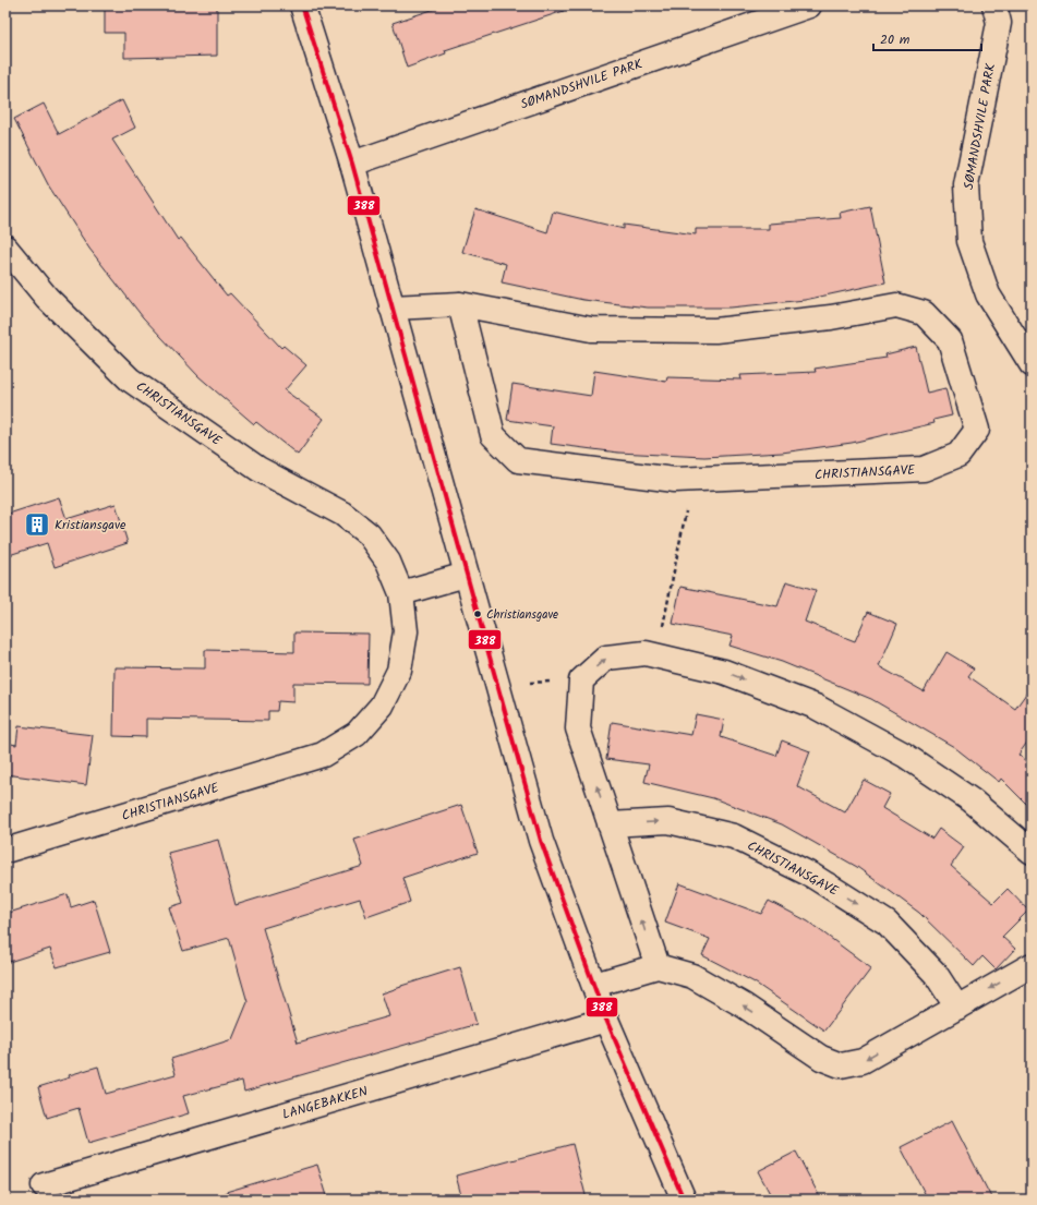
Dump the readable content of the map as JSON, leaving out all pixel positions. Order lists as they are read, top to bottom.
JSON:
{
  "streets": {
    "street": ["SØMANDSHVILE PARK", "CHRISTIANSGAVE", "LANGEBAKKEN"]
  },
  "places": {
    "building": ["Kristiansgave"],
    "other": ["Christiansgave"]
  },
  "lines": ["transit line 388"],
  "scale_bar": "20 m"
}
